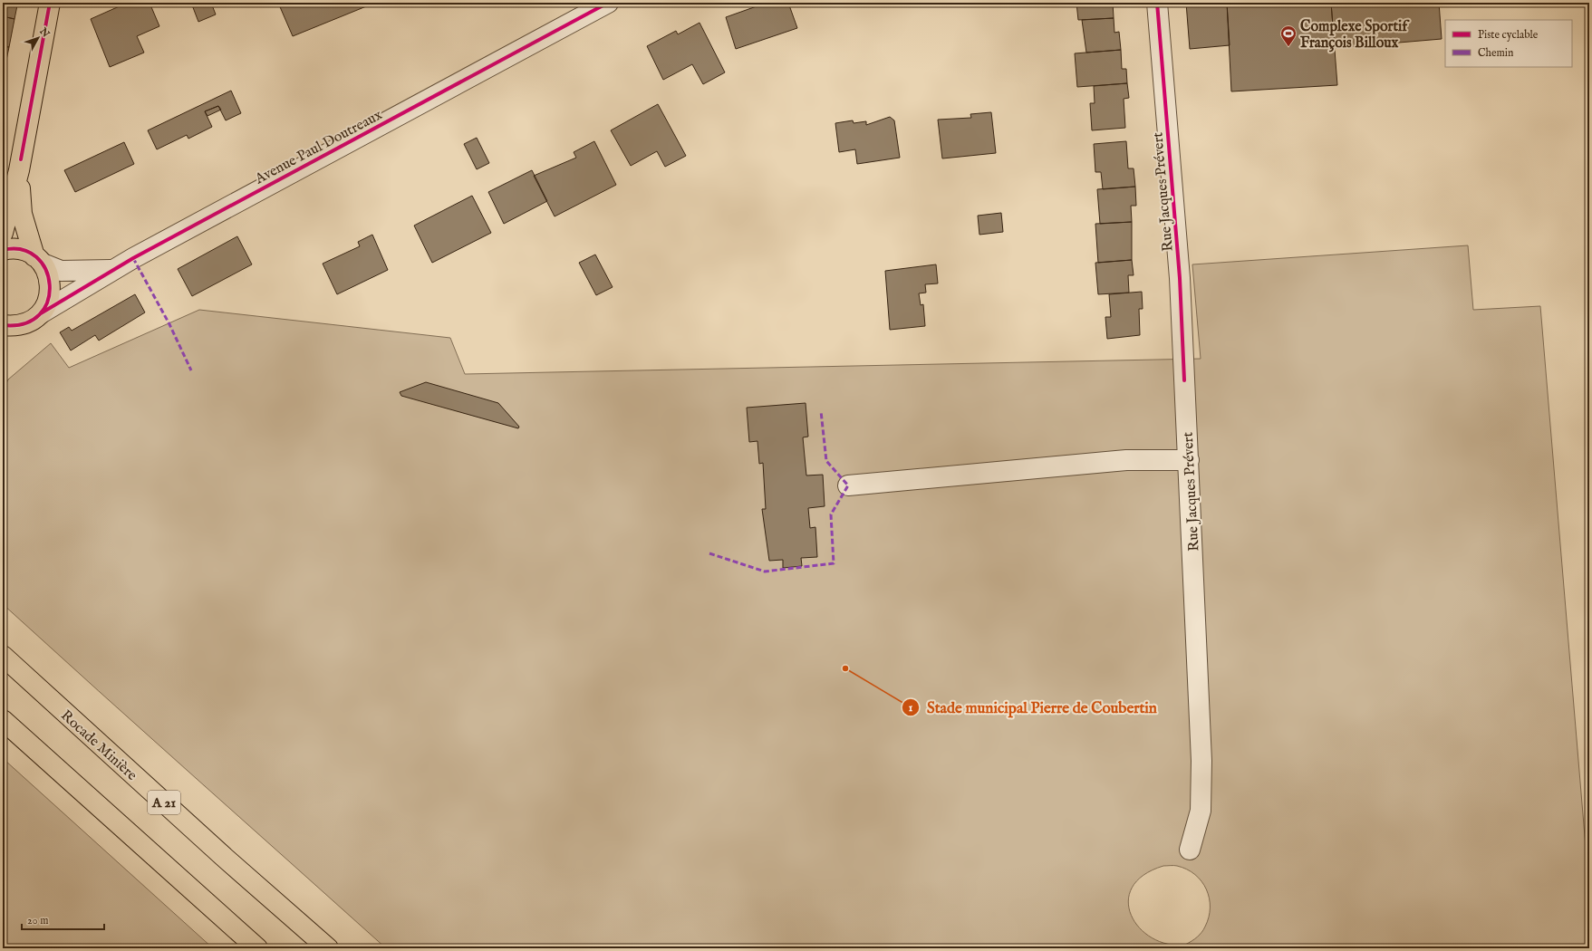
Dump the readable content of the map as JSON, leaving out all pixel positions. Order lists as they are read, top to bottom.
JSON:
{
  "streets": {
    "main road": ["Rocade Minière", "A 21"],
    "street": ["Avenue Paul Doutreaux", "Rue Jacques Prévert"]
  },
  "places": {
    "sports": ["Complexe Sportif François Billoux"],
    "other": ["Stade municipal Pierre de Coubertin"]
  },
  "legend": ["Piste cyclable", "Chemin"],
  "scale_bar": "20 m",
  "north": "top right"
}
